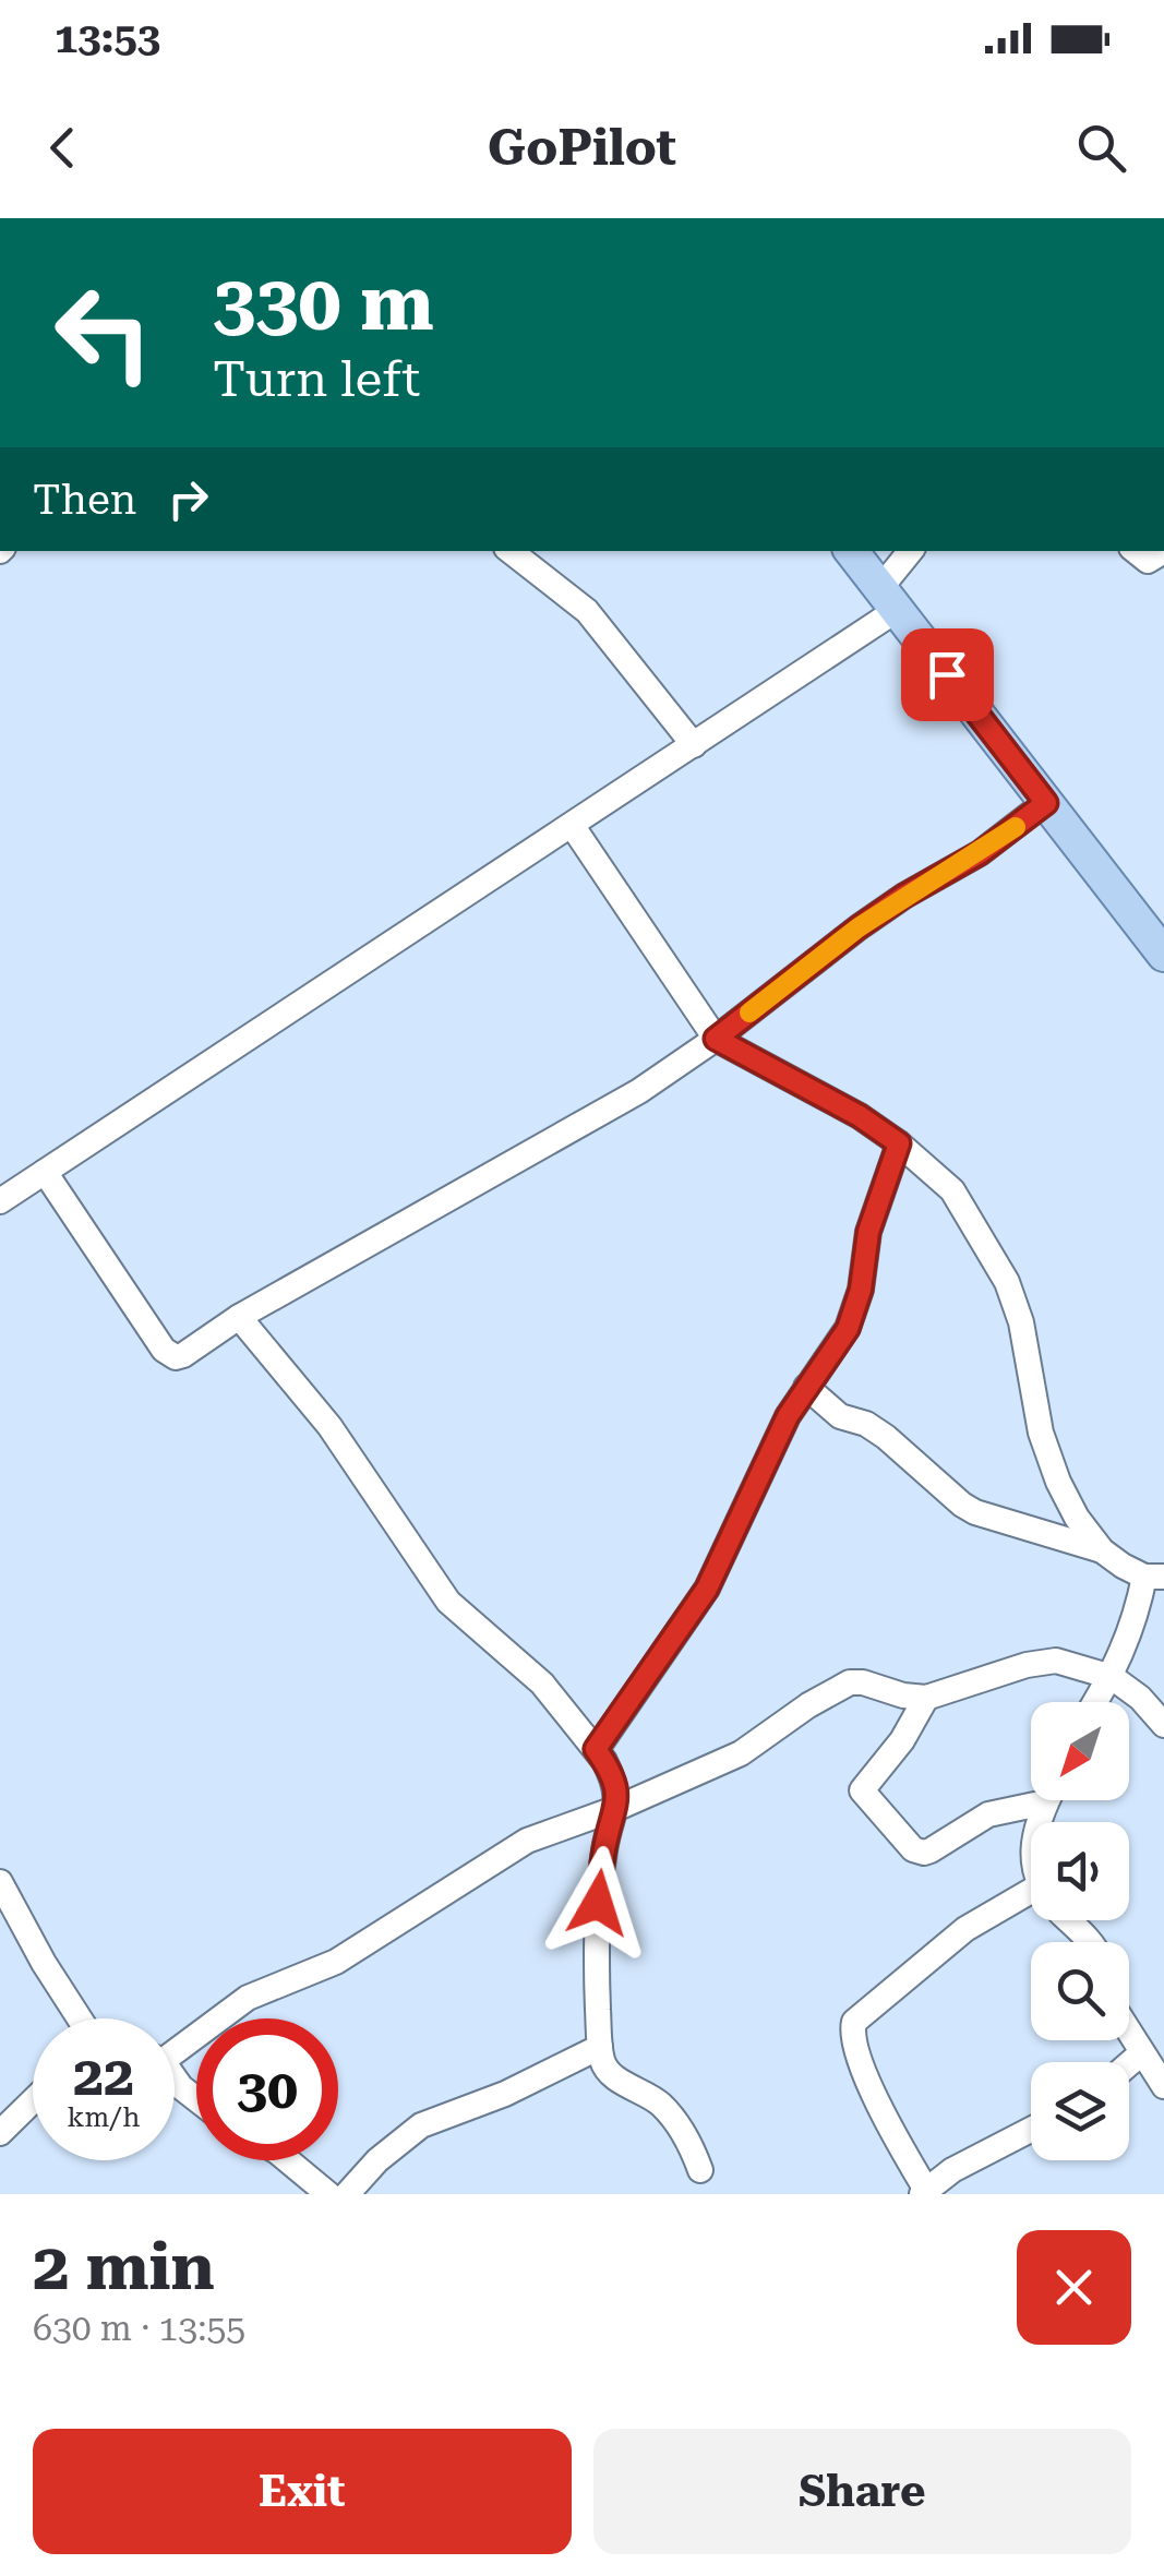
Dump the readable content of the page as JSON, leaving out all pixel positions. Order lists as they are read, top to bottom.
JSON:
{
  "north": "bottom left",
  "page": {
    "status": "13:53",
    "header": "GoPilot",
    "turn": ["330 m", "Turn left"],
    "then": "Then",
    "speed": "22 km/h",
    "limit": "30",
    "heading": ["2 min", "630 m · 13:55"],
    "buttons": ["Exit", "Share"]
  }
}
